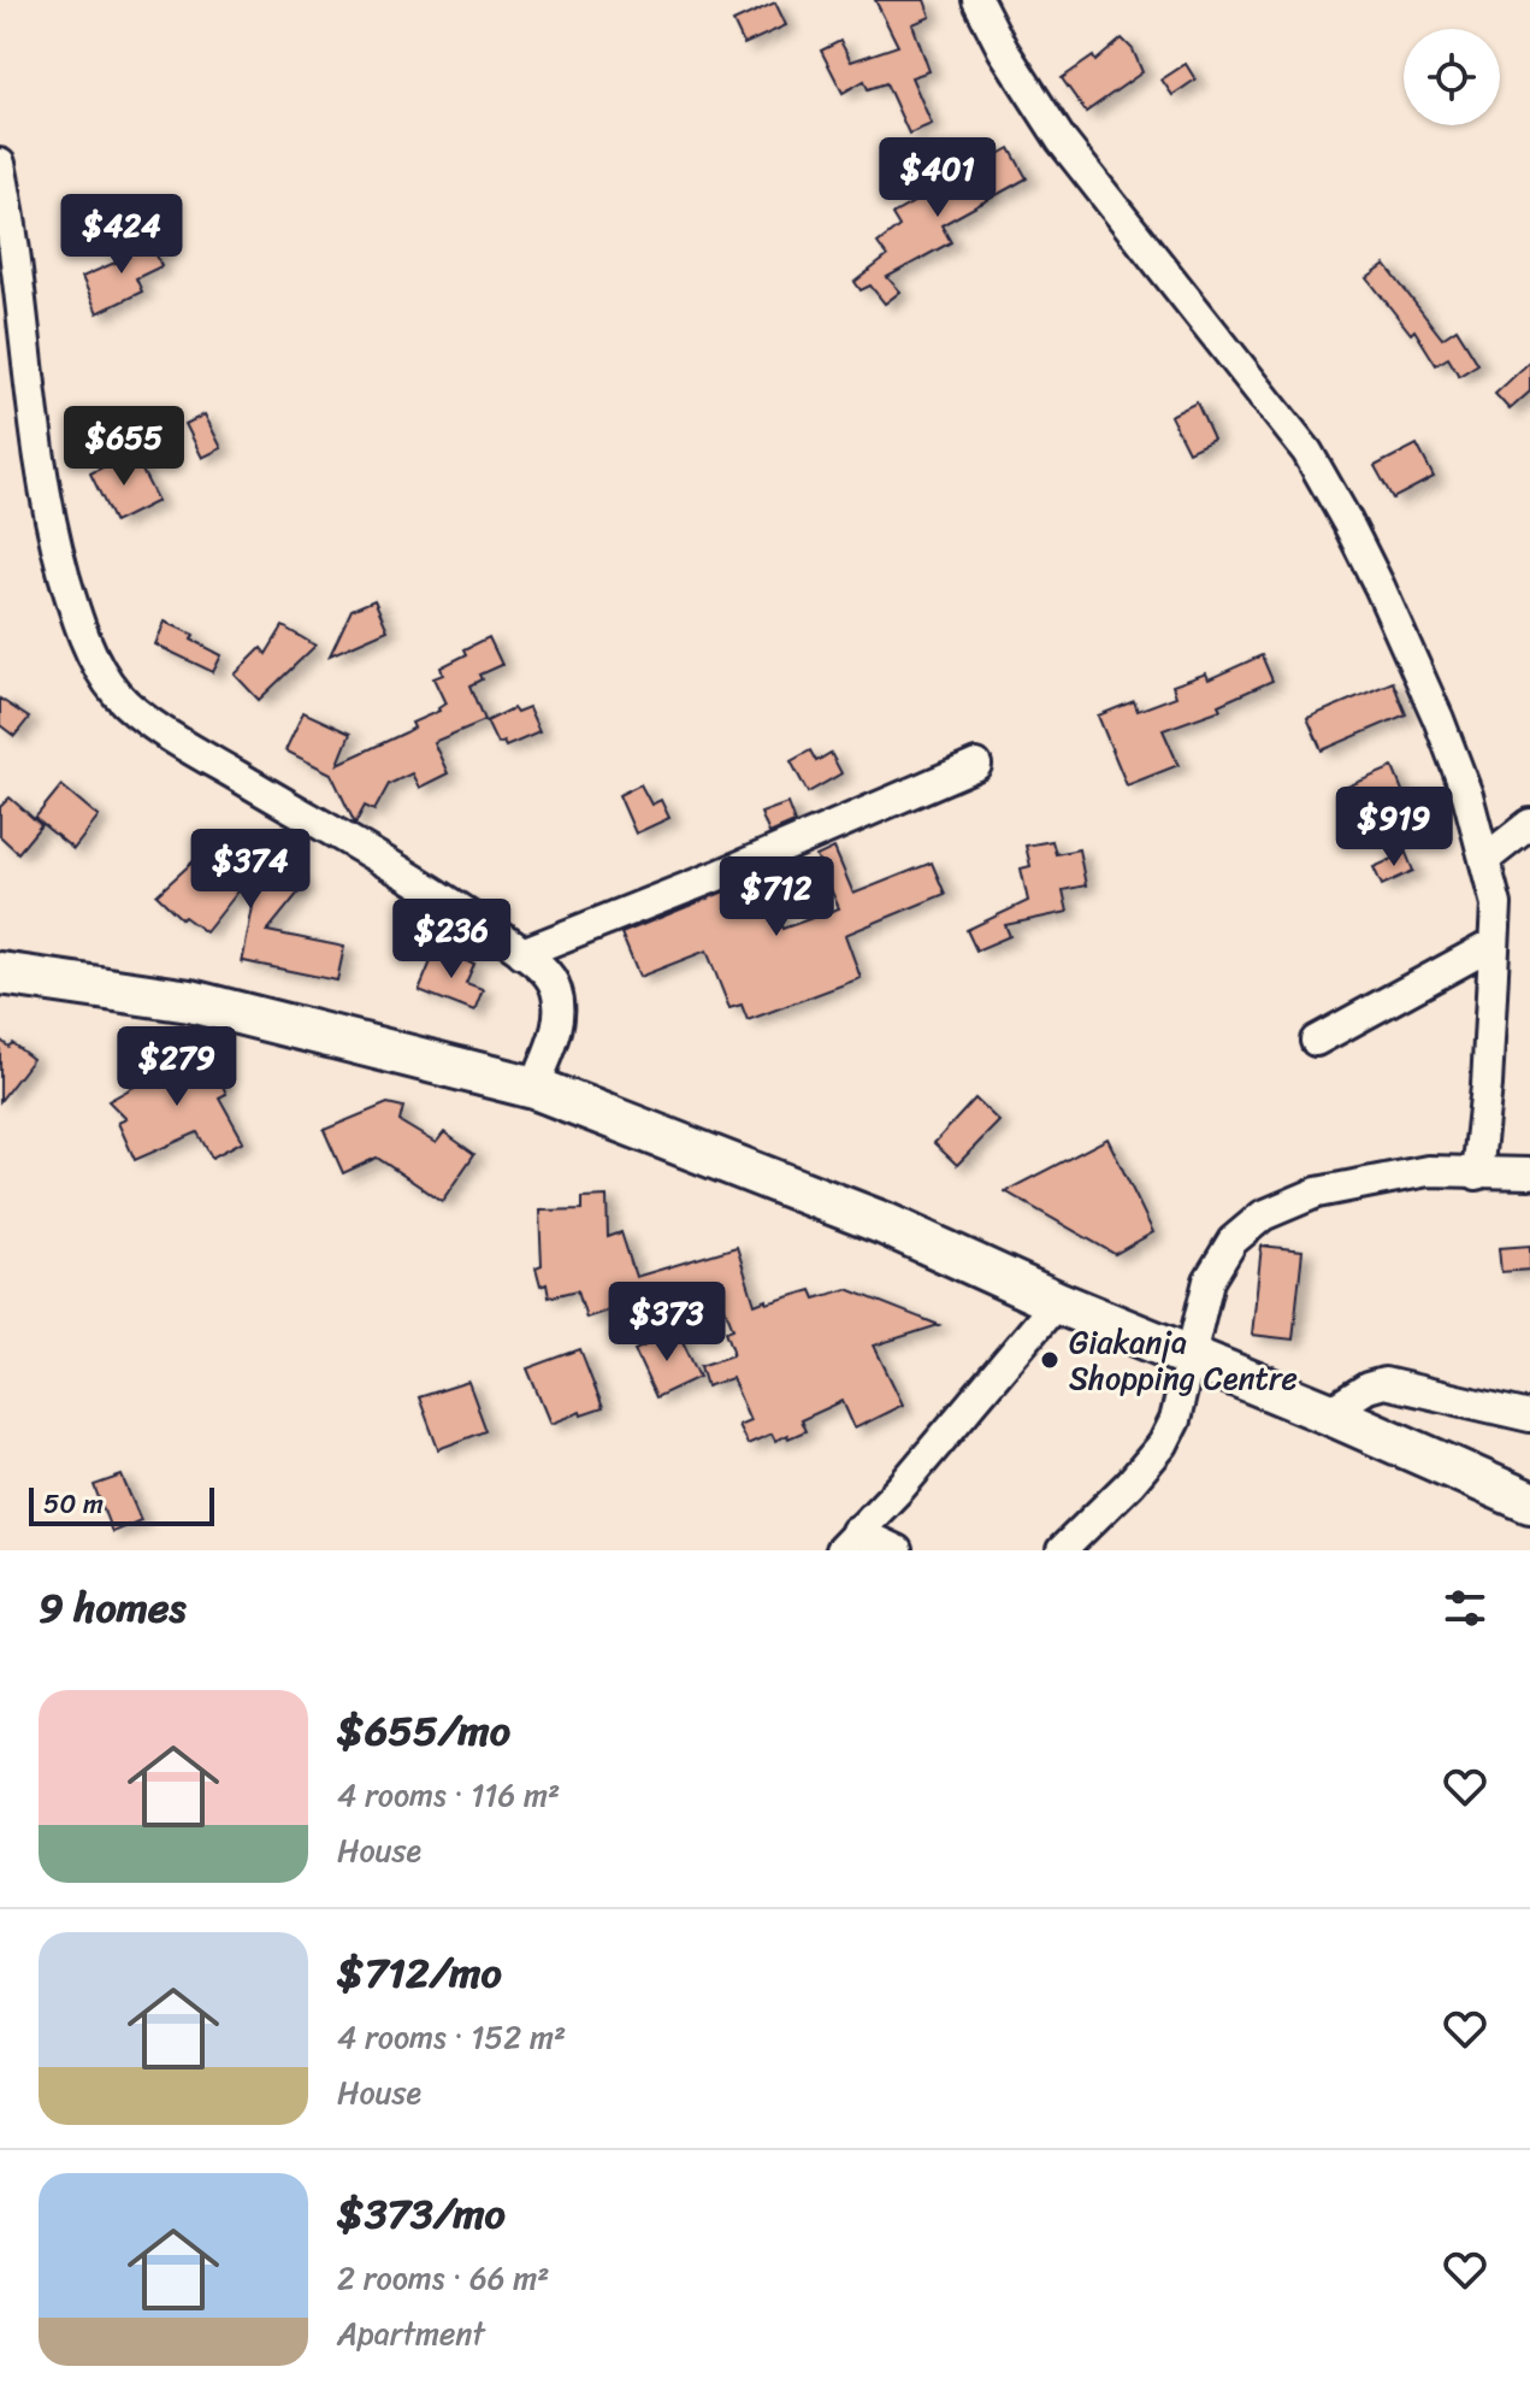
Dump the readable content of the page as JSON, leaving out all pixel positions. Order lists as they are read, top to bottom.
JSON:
{
  "places": ["Giakanja Shopping Centre"],
  "scale_bar": "50 m",
  "page": {
    "price": [
      "$401",
      "$424",
      "$655",
      "$919",
      "$374",
      "$712",
      "$236",
      "$279",
      "$373"
    ],
    "scale": "50 m",
    "heading": "9 homes",
    "list": [
      {
        "name": "$655/mo",
        "note": "4 rooms · 116 m² · House"
      },
      {
        "name": "$712/mo",
        "note": "4 rooms · 152 m² · House"
      },
      {
        "name": "$373/mo",
        "note": "2 rooms · 66 m² · Apartment"
      }
    ]
  }
}
